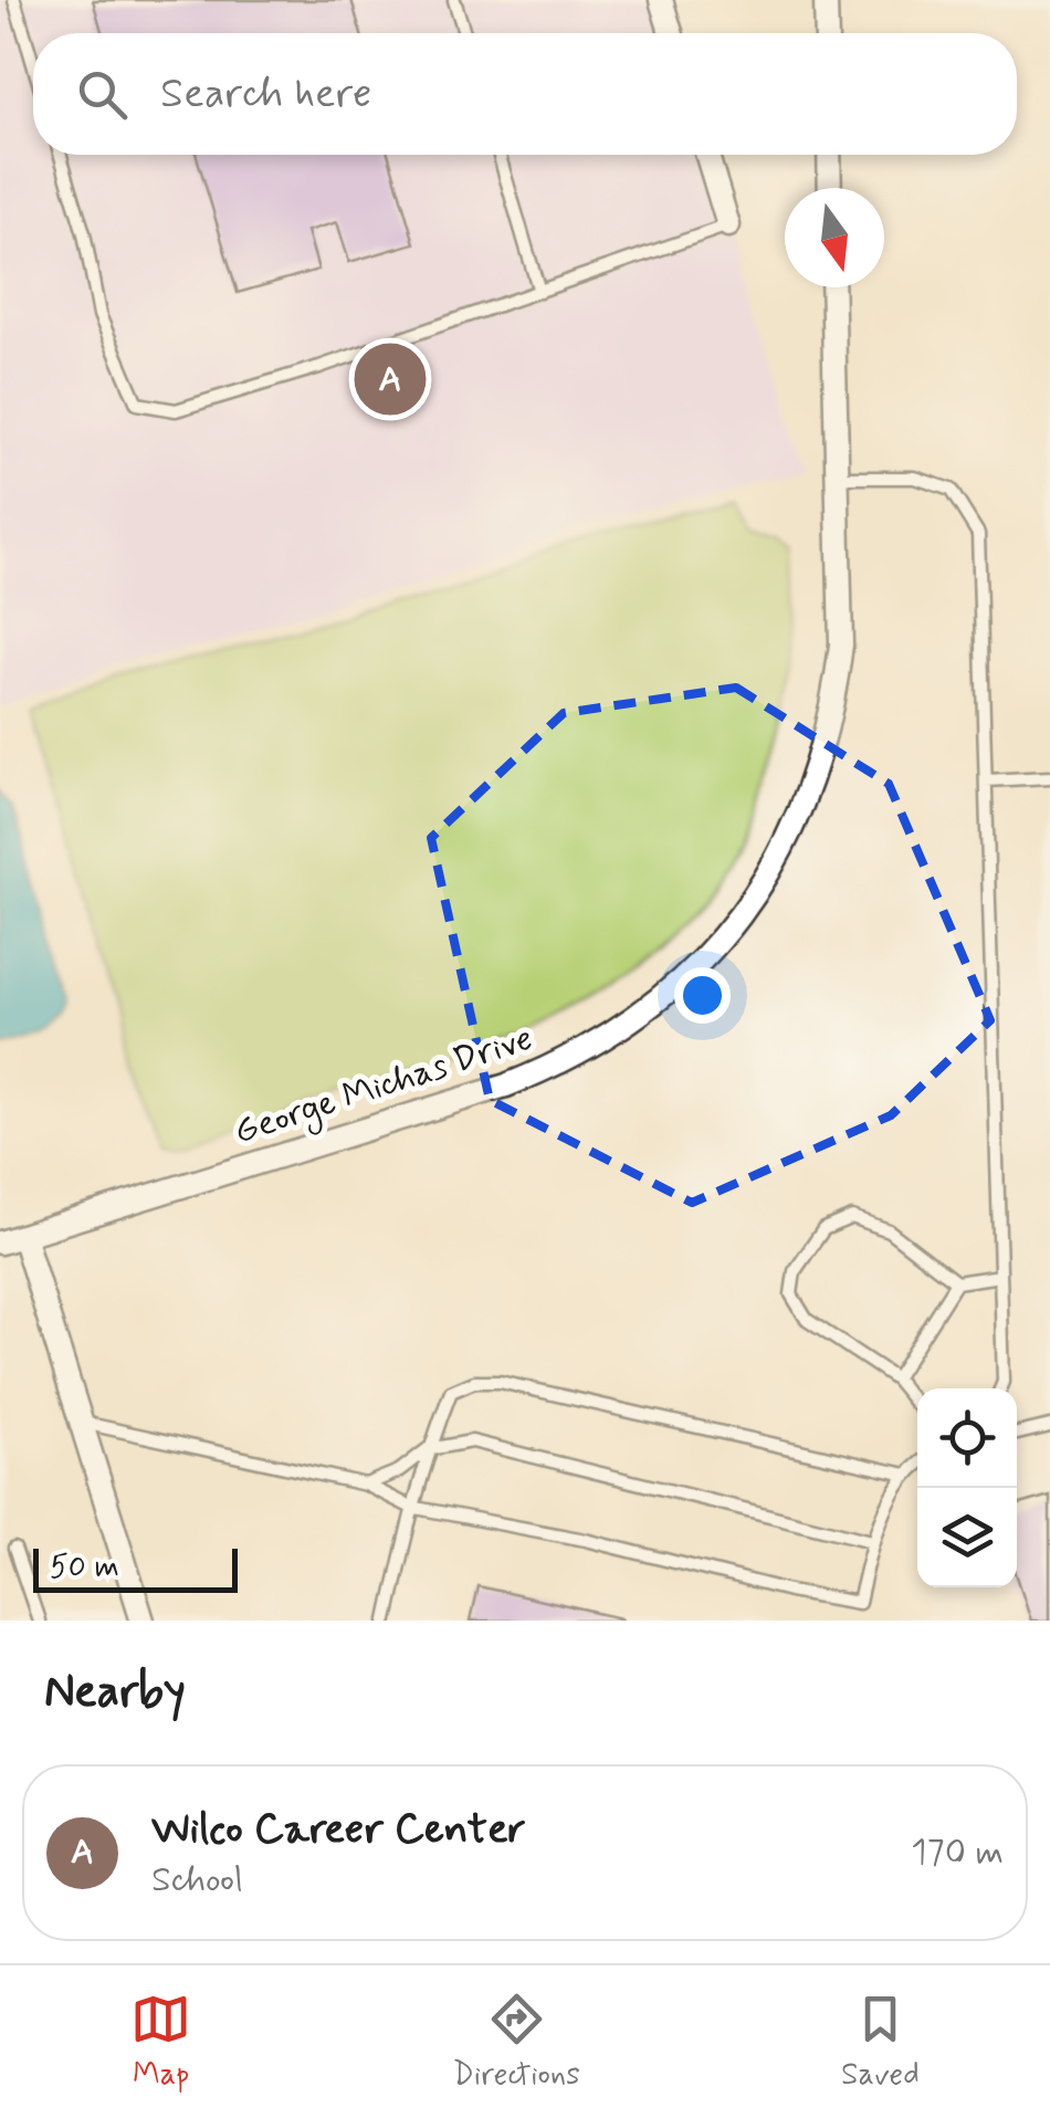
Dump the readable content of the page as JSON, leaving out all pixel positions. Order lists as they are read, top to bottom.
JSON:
{
  "streets": {
    "street": ["George Michas Drive"]
  },
  "scale_bar": "50 m",
  "north": "bottom",
  "page": {
    "search": "Search here",
    "pins": "A",
    "scale": "50 m",
    "heading": "Nearby",
    "list": [
      {
        "mark": "A",
        "name": "Wilco Career Center",
        "note": "School",
        "value": "170 m"
      }
    ],
    "nav": ["Map", "Directions", "Saved"]
  }
}
